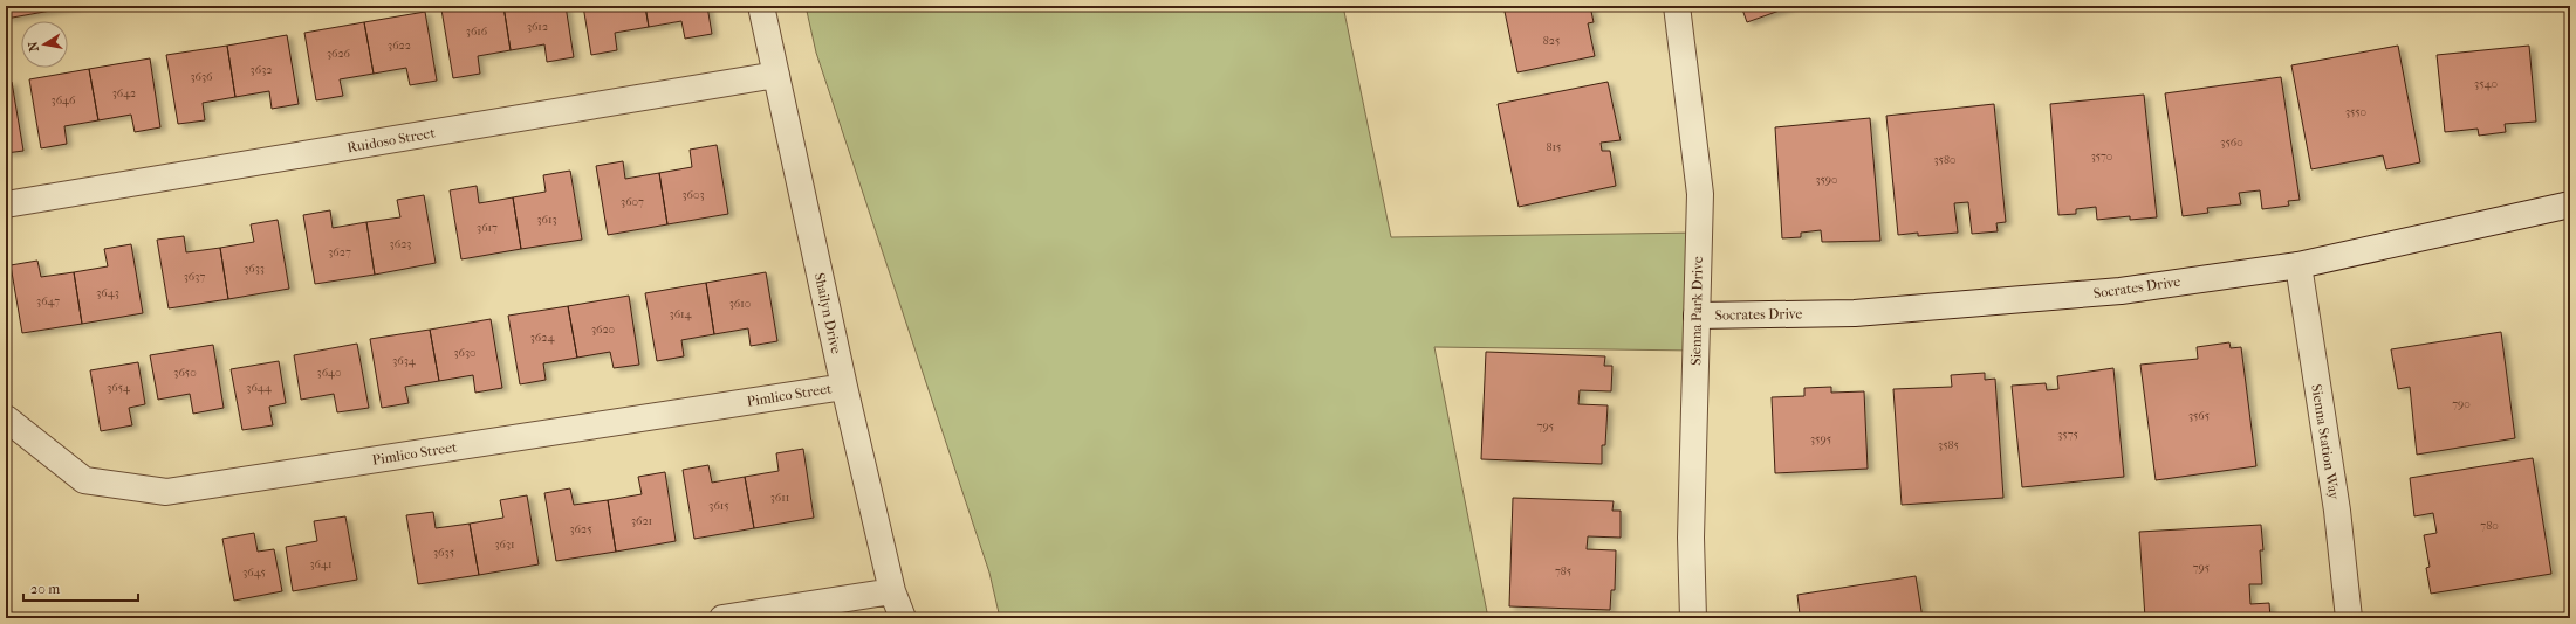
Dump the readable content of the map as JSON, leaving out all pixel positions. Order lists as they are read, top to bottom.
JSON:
{
  "streets": {
    "street": [
      "Ruidoso Street",
      "Socrates Drive",
      "Sienna Park Drive",
      "Shailyn Drive",
      "Pimlico Street",
      "Sienna Station Way"
    ]
  },
  "crossings": [
    ["Ruidoso Street", "Shailyn Drive"],
    ["Socrates Drive", "Sienna Park Drive"],
    ["Socrates Drive", "Sienna Station Way"],
    ["Shailyn Drive", "Pimlico Street"]
  ],
  "house_numbers": [
    "3612",
    "3616",
    "825",
    "3622",
    "3626",
    "3632",
    "3636",
    "3540",
    "3642",
    "3646",
    "3550",
    "3560",
    "815",
    "3570",
    "3580",
    "3590",
    "3603",
    "3607",
    "3613",
    "3617",
    "3623",
    "3627",
    "3633",
    "3637",
    "3643",
    "3647",
    "3610",
    "3614",
    "3620",
    "3624",
    "3630",
    "3634",
    "3650",
    "3640",
    "3654",
    "3644",
    "790",
    "3565",
    "795",
    "3575",
    "3595",
    "3585",
    "3611",
    "3615",
    "3621",
    "780",
    "3625",
    "3631",
    "3635",
    "3641",
    "795",
    "785",
    "3645"
  ],
  "scale_bar": "20 m",
  "north": "left"
}
